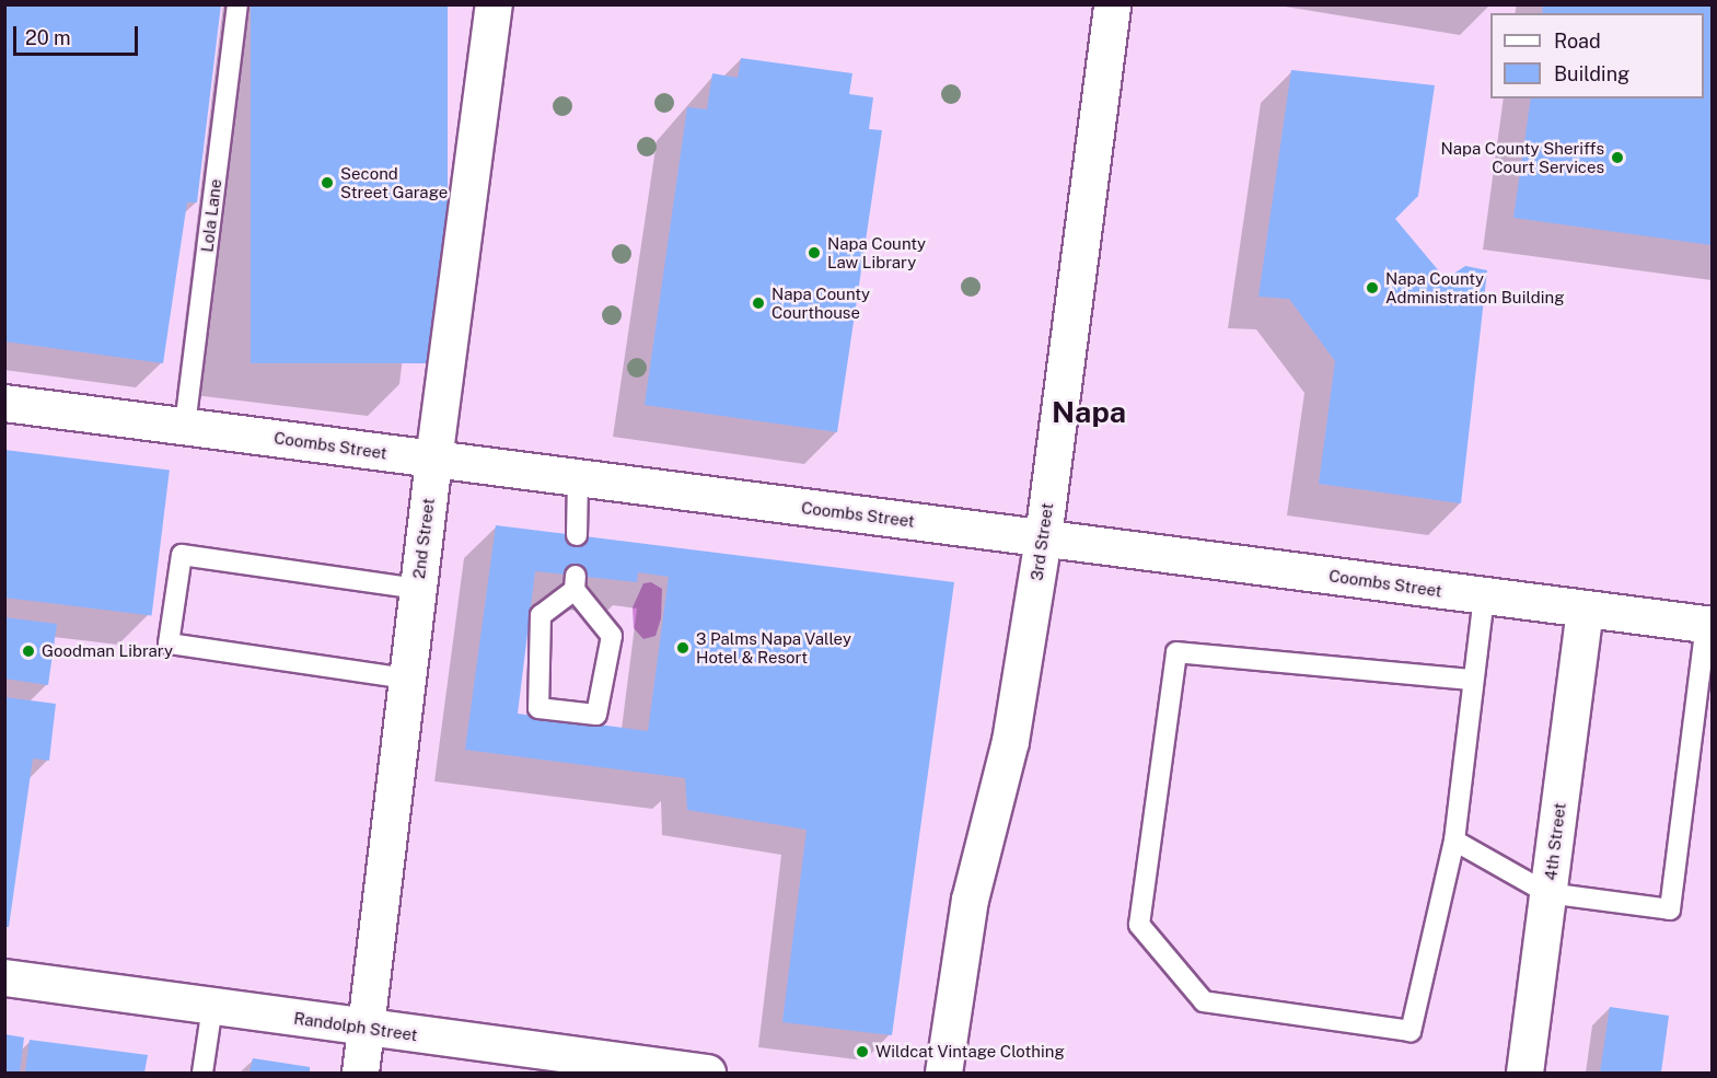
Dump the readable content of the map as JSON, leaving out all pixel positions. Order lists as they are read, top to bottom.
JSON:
{
  "streets": {
    "street": [
      "Coombs Street",
      "2nd Street",
      "3rd Street",
      "4th Street",
      "Randolph Street"
    ],
    "lane": ["Lola Lane"]
  },
  "crossings": [
    ["Lola Lane", "Coombs Street"],
    ["Coombs Street", "2nd Street"],
    ["Coombs Street", "3rd Street"],
    ["Coombs Street", "4th Street"],
    ["2nd Street", "Randolph Street"]
  ],
  "districts": ["Napa"],
  "places": [
    "Napa County Sheriffs Court Services",
    "Second Street Garage",
    "Napa County Law Library",
    "Napa County Administration Building",
    "Napa County Courthouse",
    "3 Palms Napa Valley Hotel & Resort",
    "Goodman Library",
    "Wildcat Vintage Clothing"
  ],
  "legend": ["Road", "Building"],
  "scale_bar": "20 m"
}
